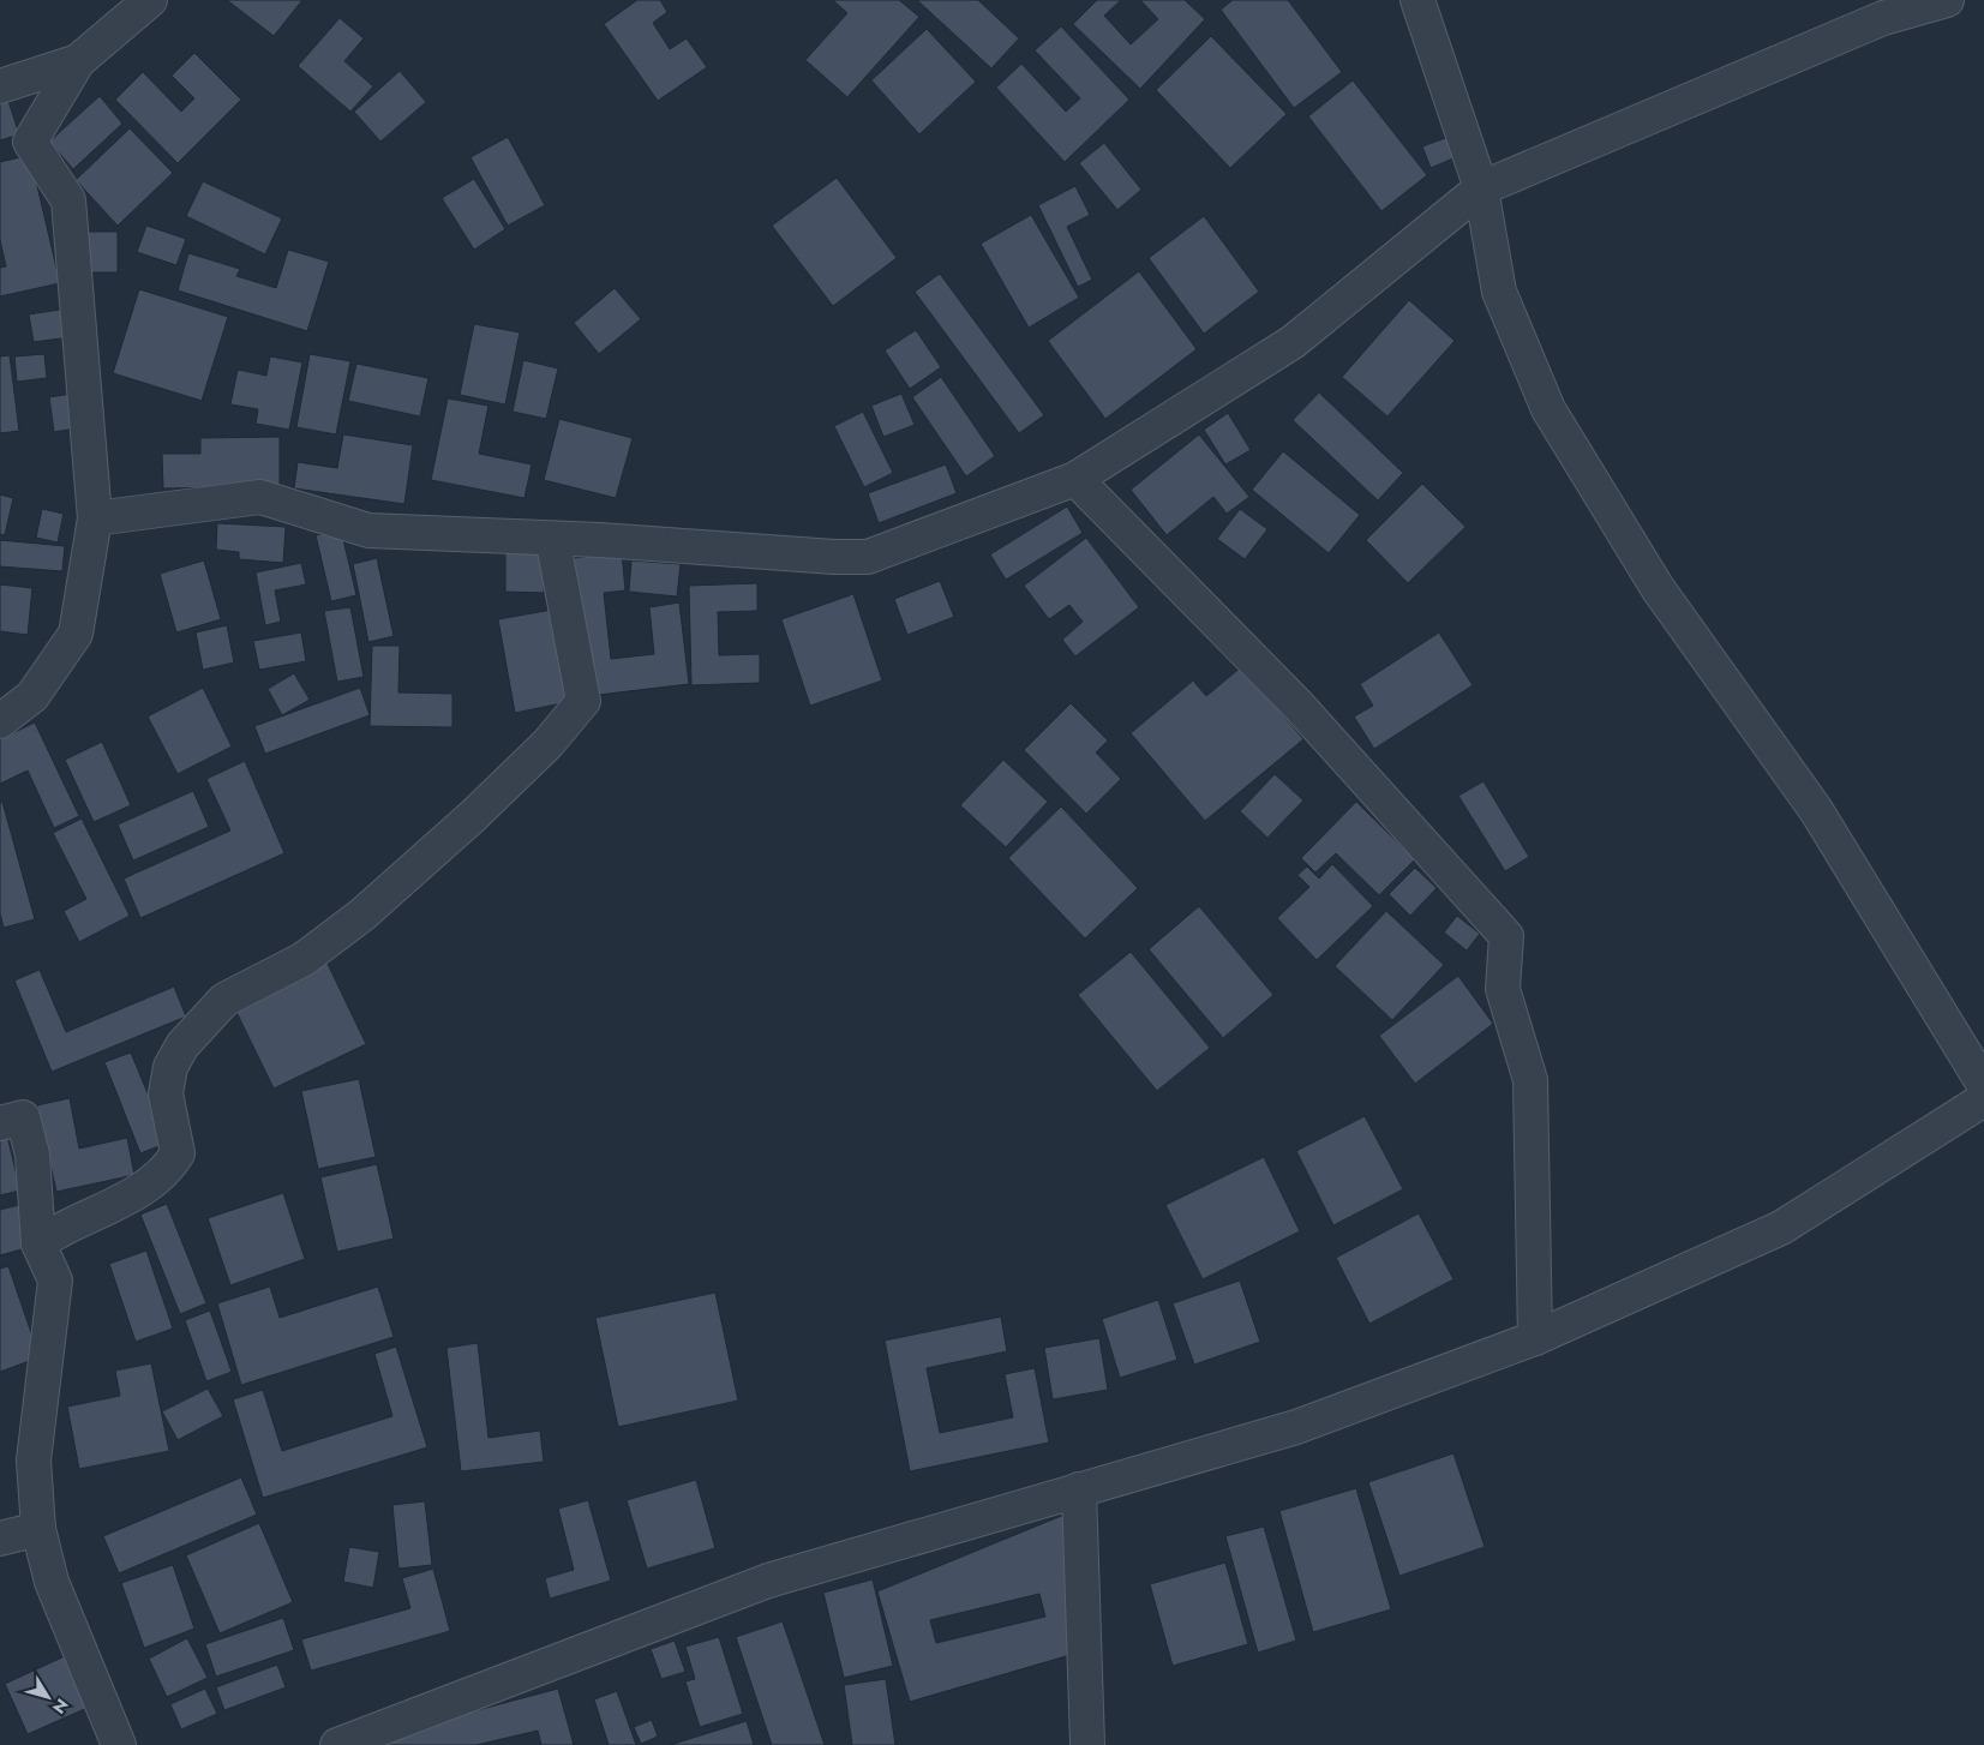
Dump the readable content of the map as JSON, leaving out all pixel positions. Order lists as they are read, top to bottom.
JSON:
{
  "north": "bottom right"
}
